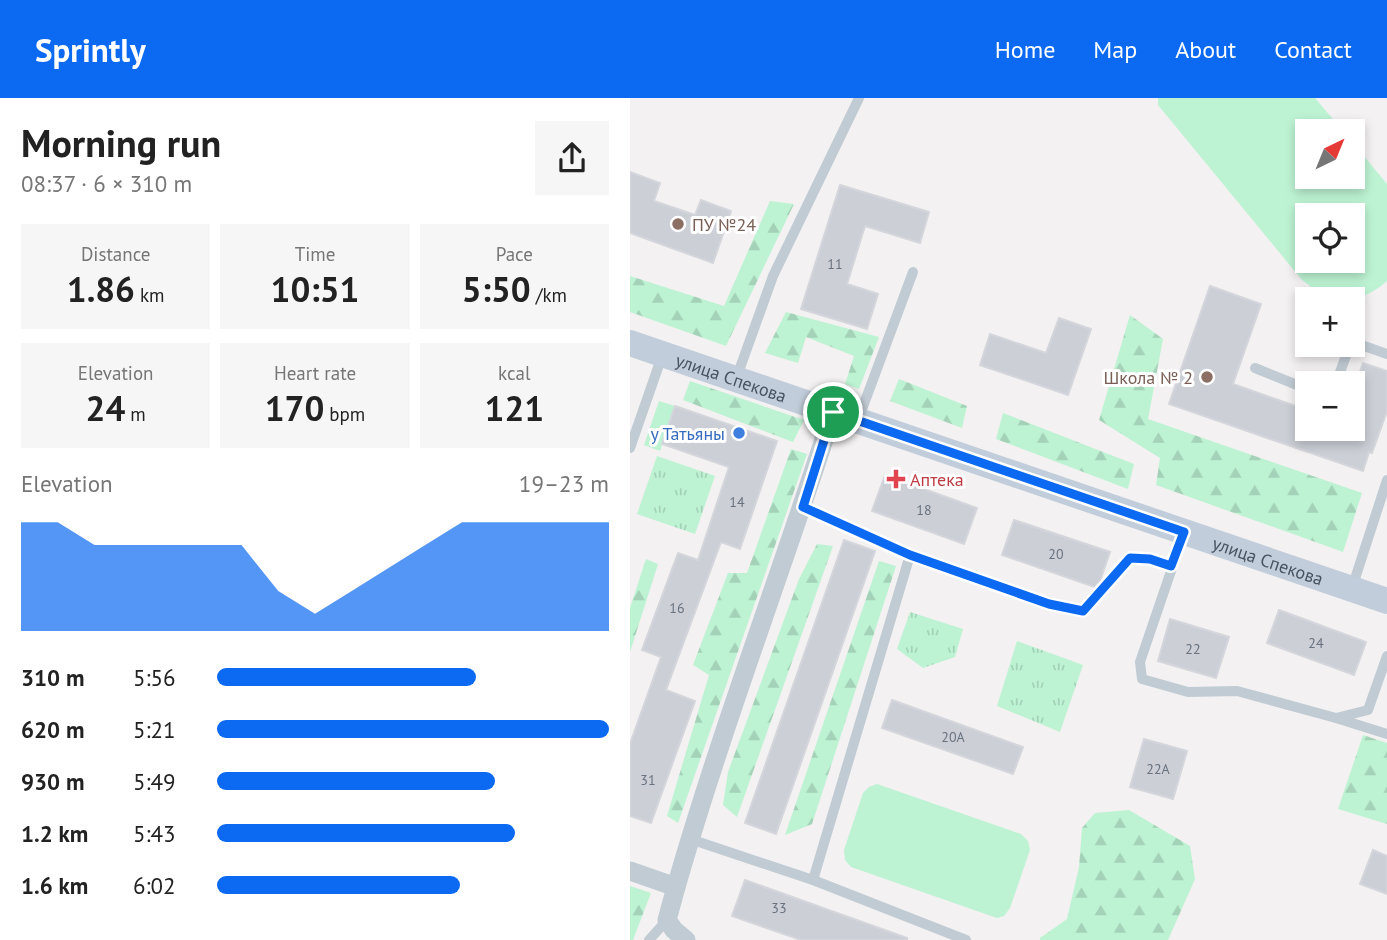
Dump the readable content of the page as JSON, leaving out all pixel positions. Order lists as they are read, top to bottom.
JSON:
{
  "streets": {
    "main road": ["улица Спекова"]
  },
  "places": {
    "other": ["ПУ №24", "Школа № 2", "у Татьяны"],
    "health": ["Аптека"]
  },
  "house_numbers": [
    "11",
    "14",
    "18",
    "20",
    "16",
    "24",
    "22",
    "20А",
    "22А",
    "31",
    "33"
  ],
  "north": "top right",
  "page": {
    "header": "Sprintly",
    "nav": [
      "Home",
      "Map",
      "About",
      "Contact"
    ],
    "heading": ["Morning run", "08:37 · 6 × 310 m"],
    "map_buttons": ["+", "−"],
    "stats": [
      ["Distance", "1.86 km"],
      ["Time", "10:51"],
      ["Pace", "5:50 /km"],
      ["Elevation", "24 m"],
      ["Heart rate", "170 bpm"],
      ["kcal", "121"]
    ],
    "chart": ["Elevation", "19–23 m"],
    "list": [
      {
        "name": "310 m",
        "note": "5:56"
      },
      {
        "name": "620 m",
        "note": "5:21"
      },
      {
        "name": "930 m",
        "note": "5:49"
      },
      {
        "name": "1.2 km",
        "note": "5:43"
      },
      {
        "name": "1.6 km",
        "note": "6:02"
      }
    ]
  }
}
